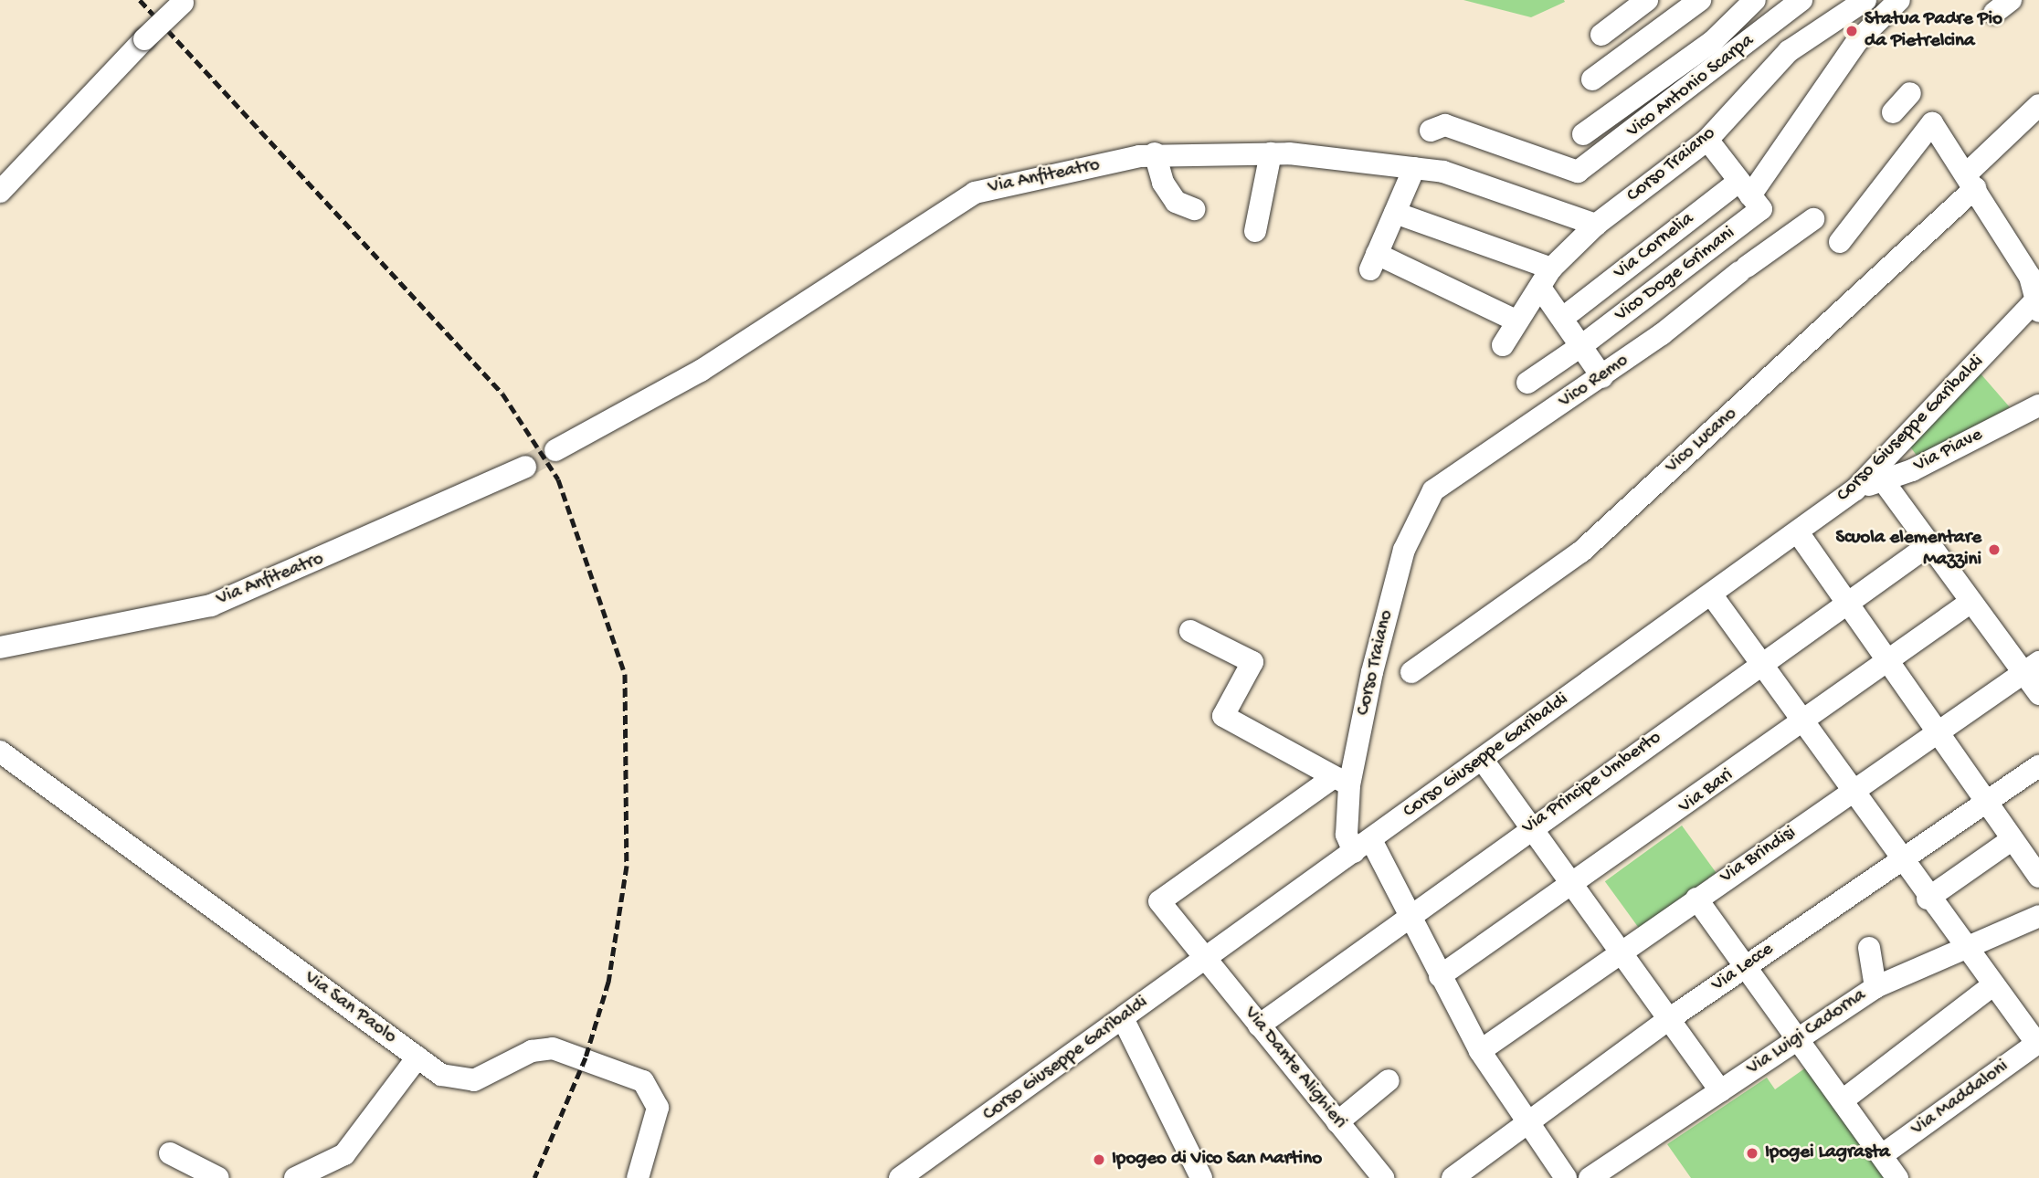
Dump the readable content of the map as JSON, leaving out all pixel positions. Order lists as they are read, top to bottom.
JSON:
{
  "streets": {
    "street": [
      "Vico Antonio Scarpa",
      "Corso Traiano",
      "Via Anfiteatro",
      "Via Cornelia",
      "Vico Doge Grimani",
      "Vico Remo",
      "Corso Giuseppe Garibaldi",
      "Vico Lucano",
      "Via Piave",
      "Via Principe Umberto",
      "Via Bari",
      "Via Brindisi",
      "Via Lecce",
      "Via San Paolo",
      "Via Luigi Cadorna",
      "Via Dante Alighieri",
      "Via Maddaloni"
    ]
  },
  "crossings": [
    ["Corso Traiano", "Via Anfiteatro"],
    ["Corso Traiano", "Vico Remo"],
    ["Corso Traiano", "Corso Giuseppe Garibaldi"],
    ["Corso Traiano", "Via Principe Umberto"],
    ["Corso Traiano", "Via Bari"],
    ["Corso Traiano", "Via Brindisi"],
    ["Corso Traiano", "Via Lecce"],
    ["Corso Traiano", "Via Dante Alighieri"],
    ["Via Cornelia", "Vico Doge Grimani"],
    ["Corso Giuseppe Garibaldi", "Via Piave"],
    ["Corso Giuseppe Garibaldi", "Via Dante Alighieri"],
    ["Via Principe Umberto", "Via Dante Alighieri"]
  ],
  "places": [
    "Statua Padre Pio da Pietrelcina",
    "Scuola elementare Mazzini",
    "Ipogei Lagrasta",
    "Ipogeo di Vico San Martino"
  ]
}
